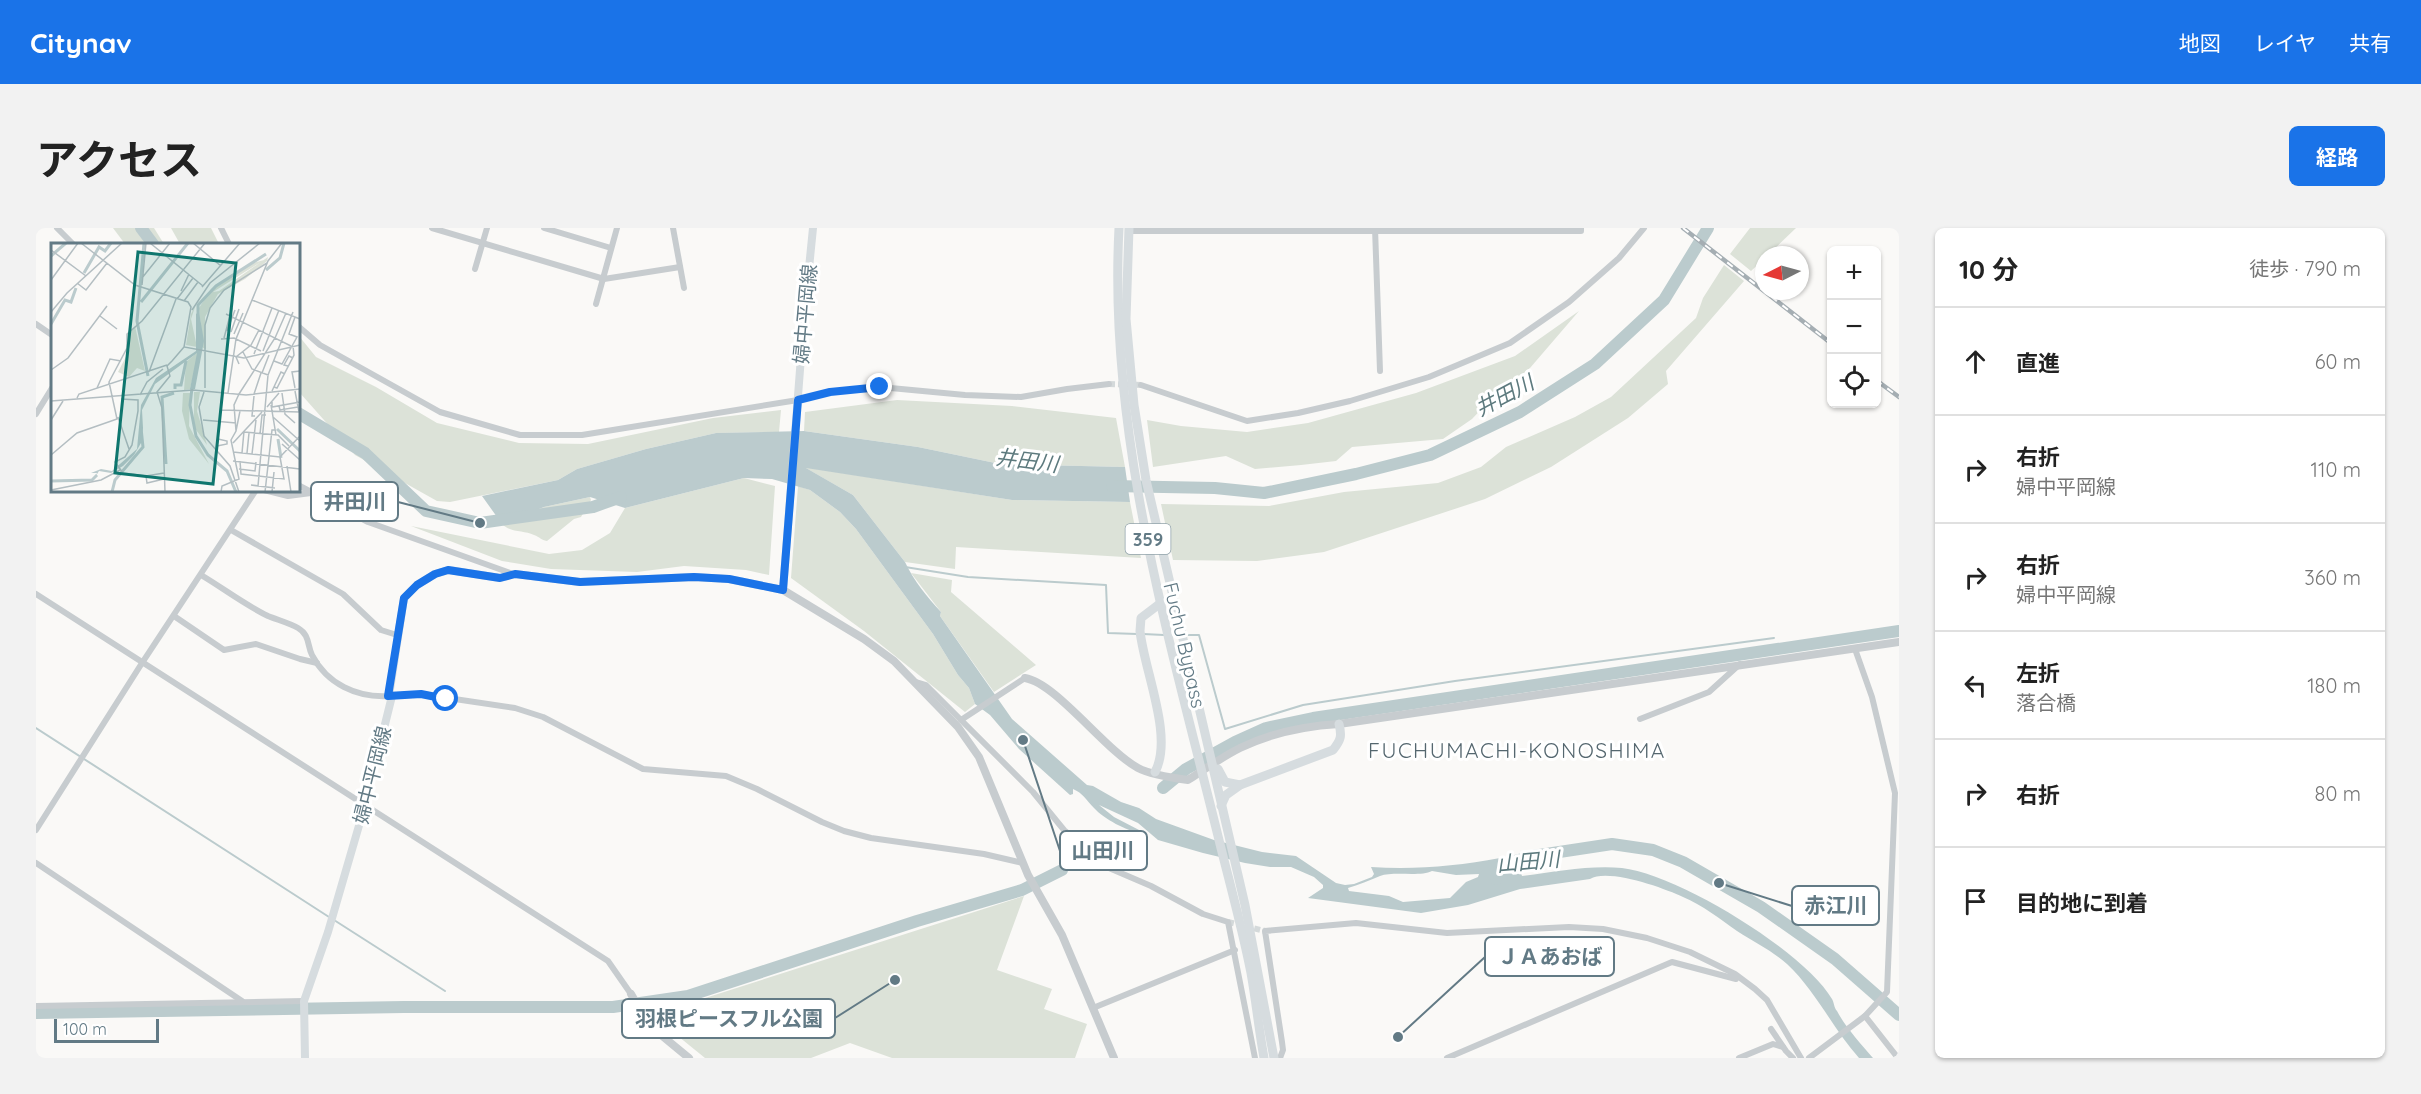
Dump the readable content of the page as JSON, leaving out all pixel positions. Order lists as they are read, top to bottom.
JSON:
{
  "streets": {
    "highway": ["359", "Fuchu Bypass"],
    "main road": ["婦中平岡線"]
  },
  "districts": ["FUCHUMACHI-KONOSHIMA"],
  "water": ["井田川", "山田川"],
  "places": [
    "井田川",
    "山田川",
    "赤江川",
    "羽根ピースフル公園",
    "ＪＡあおば"
  ],
  "scale_bar": "100 m",
  "north": "left",
  "page": {
    "header": "Citynav",
    "nav": ["地図", "レイヤ", "共有"],
    "title": "アクセス",
    "buttons": "経路",
    "heading": ["10 分", "徒歩 · 790 m"],
    "map_buttons": ["+", "−"],
    "list": [
      ["直進", "60 m"],
      ["右折", "婦中平岡線", "110 m"],
      ["右折", "婦中平岡線", "360 m"],
      ["左折", "落合橋", "180 m"],
      ["右折", "80 m"],
      "目的地に到着"
    ],
    "scale": "100 m"
  }
}
